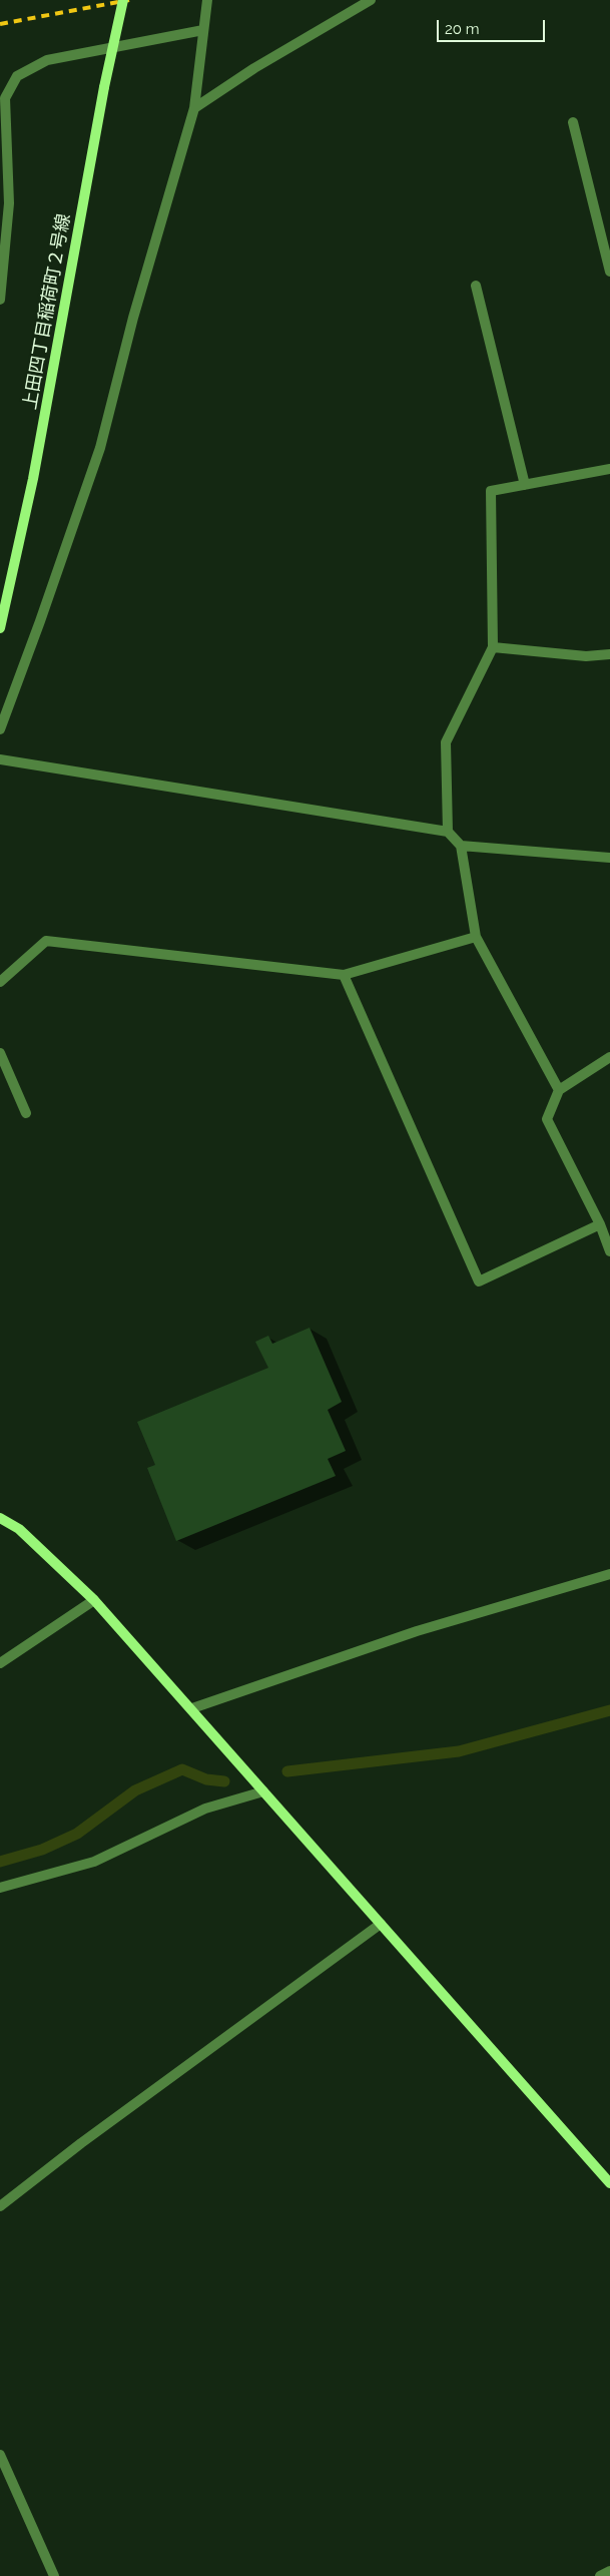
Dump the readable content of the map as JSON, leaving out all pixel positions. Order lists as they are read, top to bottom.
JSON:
{
  "streets": {
    "street": ["上田四丁目稲荷町２号線"]
  },
  "scale_bar": "20 m"
}
